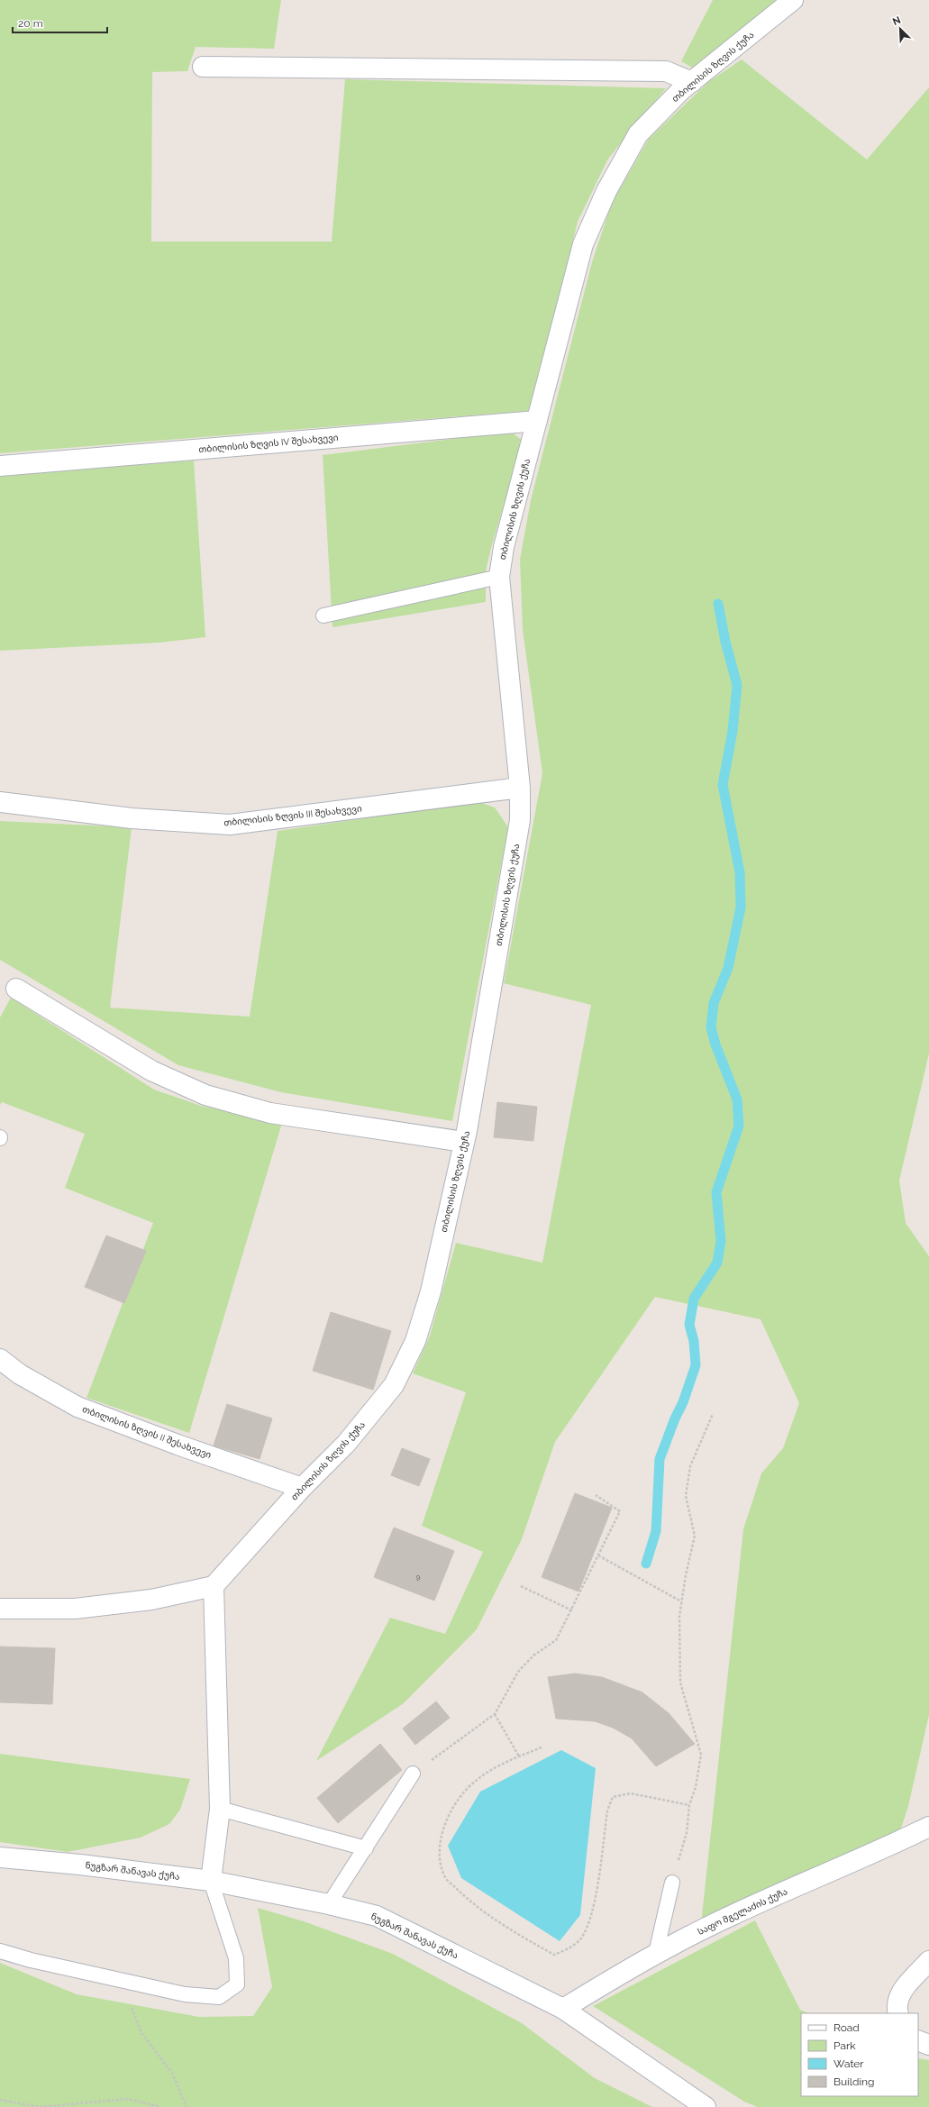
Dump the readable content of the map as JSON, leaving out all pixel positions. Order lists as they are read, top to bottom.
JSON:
{
  "streets": {
    "street": [
      "თბილისის ზღვის ქუჩა",
      "თბილისის ზღვის IV შესახვევი",
      "თბილისის ზღვის III შესახვევი",
      "თბილისის ზღვის II შესახვევი",
      "ნუგზარ შანავას ქუჩა",
      "საფო მგელაძის ქუჩა"
    ]
  },
  "crossings": [
    ["თბილისის ზღვის ქუჩა", "თბილისის ზღვის IV შესახვევი"],
    ["თბილისის ზღვის ქუჩა", "თბილისის ზღვის III შესახვევი"],
    ["თბილისის ზღვის ქუჩა", "თბილისის ზღვის II შესახვევი"],
    ["ნუგზარ შანავას ქუჩა", "საფო მგელაძის ქუჩა"]
  ],
  "house_numbers": ["9"],
  "legend": [
    "Road",
    "Park",
    "Water",
    "Building"
  ],
  "scale_bar": "20 m",
  "north": "top left"
}
